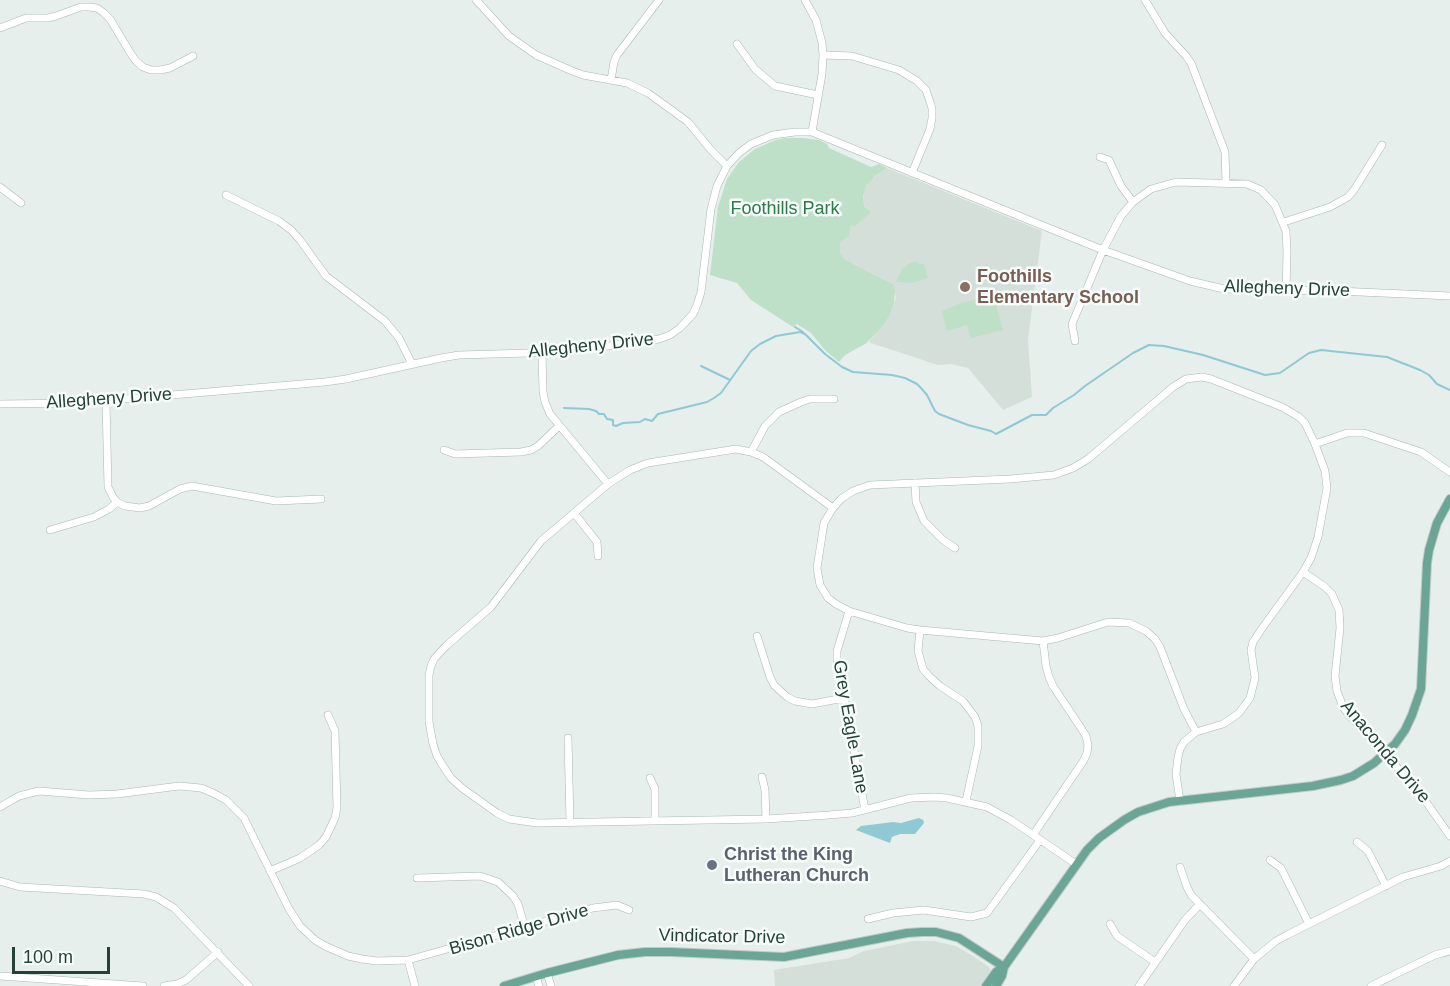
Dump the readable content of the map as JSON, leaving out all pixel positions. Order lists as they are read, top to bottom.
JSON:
{
  "streets": {
    "main road": ["Vindicator Drive"],
    "street": [
      "Allegheny Drive",
      "Grey Eagle Lane",
      "Anaconda Drive",
      "Bison Ridge Drive"
    ]
  },
  "parks": ["Foothills Park"],
  "places": ["Foothills Elementary School", "Christ the King Lutheran Church"],
  "scale_bar": "100 m"
}
